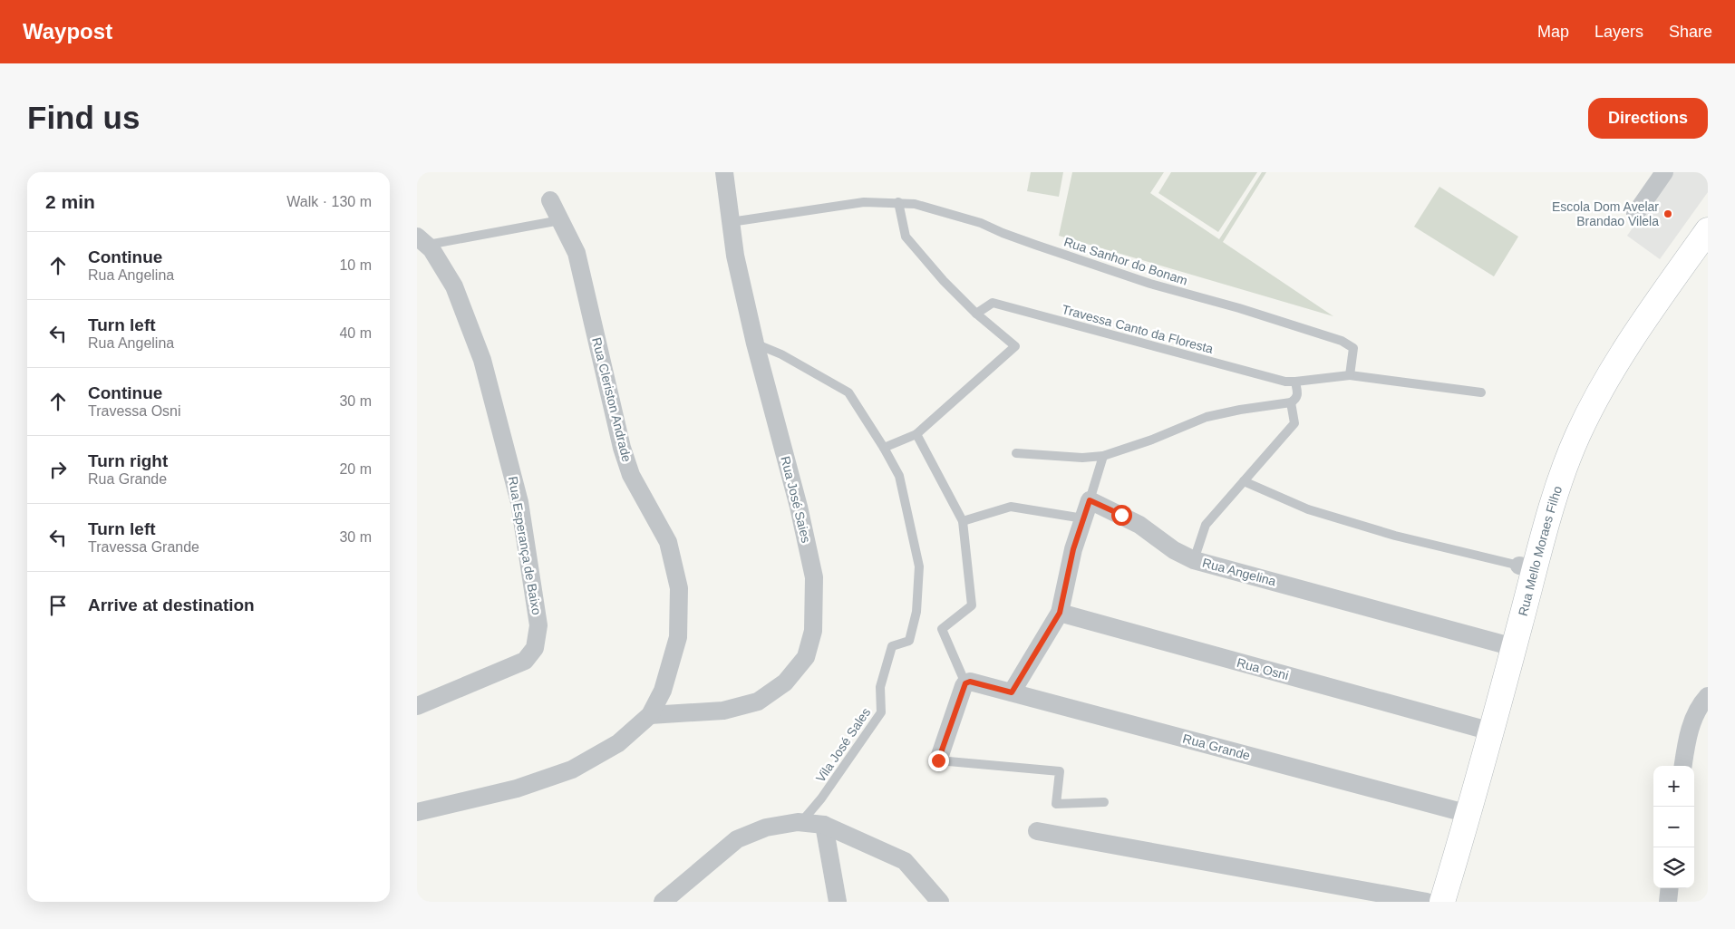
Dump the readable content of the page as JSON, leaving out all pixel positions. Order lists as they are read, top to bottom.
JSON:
{
  "streets": {
    "main road": ["Rua Mello Moraes Filho"],
    "street": [
      "Rua Cleriston Andrade",
      "Rua José Saies",
      "Rua Esperança de Baixo",
      "Rua Angelina",
      "Rua Osni",
      "Rua Grande"
    ],
    "lane": ["Rua Sanhor do Bonam", "Travessa Canto da Floresta", "Vila José Sales"]
  },
  "crossings": [
    ["Rua Sanhor do Bonam", "Travessa Canto da Floresta"],
    ["Rua Sanhor do Bonam", "Rua José Saies"],
    ["Rua Cleriston Andrade", "Rua José Saies"],
    ["Rua Mello Moraes Filho", "Rua Angelina"],
    ["Rua Mello Moraes Filho", "Rua Osni"],
    ["Rua Mello Moraes Filho", "Rua Grande"]
  ],
  "places": ["Escola Dom Avelar Brandao Vilela"],
  "page": {
    "header": "Waypost",
    "nav": ["Map", "Layers", "Share"],
    "buttons": "Directions",
    "title": "Find us",
    "heading": ["2 min", "Walk · 130 m"],
    "list": [
      ["Continue", "Rua Angelina", "10 m"],
      ["Turn left", "Rua Angelina", "40 m"],
      ["Continue", "Travessa Osni", "30 m"],
      ["Turn right", "Rua Grande", "20 m"],
      ["Turn left", "Travessa Grande", "30 m"],
      "Arrive at destination"
    ],
    "map_buttons": ["+", "−"]
  }
}
